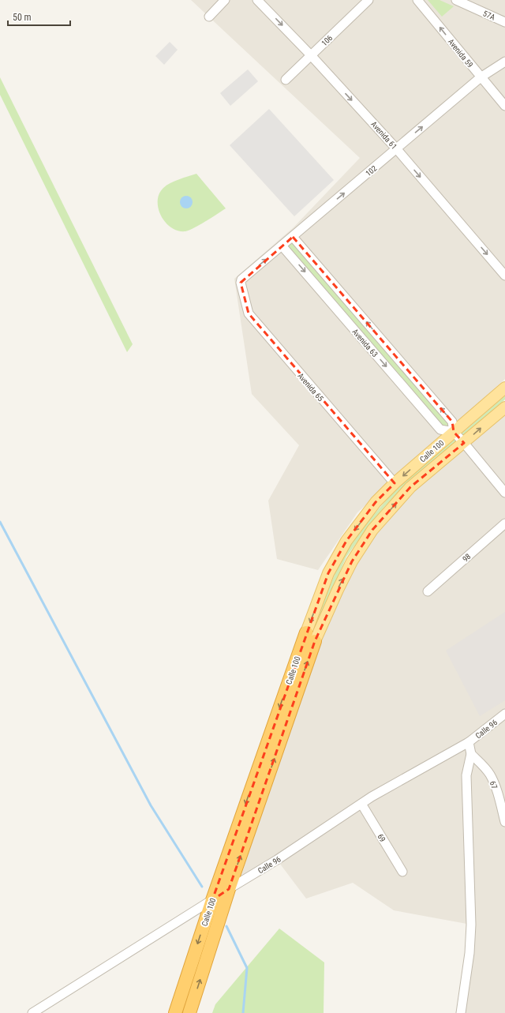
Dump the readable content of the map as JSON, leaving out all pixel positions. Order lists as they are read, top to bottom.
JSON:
{
  "streets": {
    "highway": ["Calle 100"],
    "street": [
      "57A",
      "106",
      "Avenida 59",
      "Avenida 61",
      "102",
      "Avenida 63",
      "Avenida 65",
      "98",
      "Calle 96",
      "67",
      "69"
    ]
  },
  "crossings": [
    ["106", "Avenida 61"],
    ["Avenida 59", "102"],
    ["Avenida 61", "102"],
    ["102", "Avenida 63"],
    ["102", "Avenida 65"],
    ["Avenida 63", "Calle 100"],
    ["Avenida 65", "Calle 100"],
    ["Calle 100", "Calle 96"],
    ["Calle 96", "69"]
  ],
  "one_way": ["Avenida 59", "Avenida 61", "102"],
  "scale_bar": "50 m"
}
